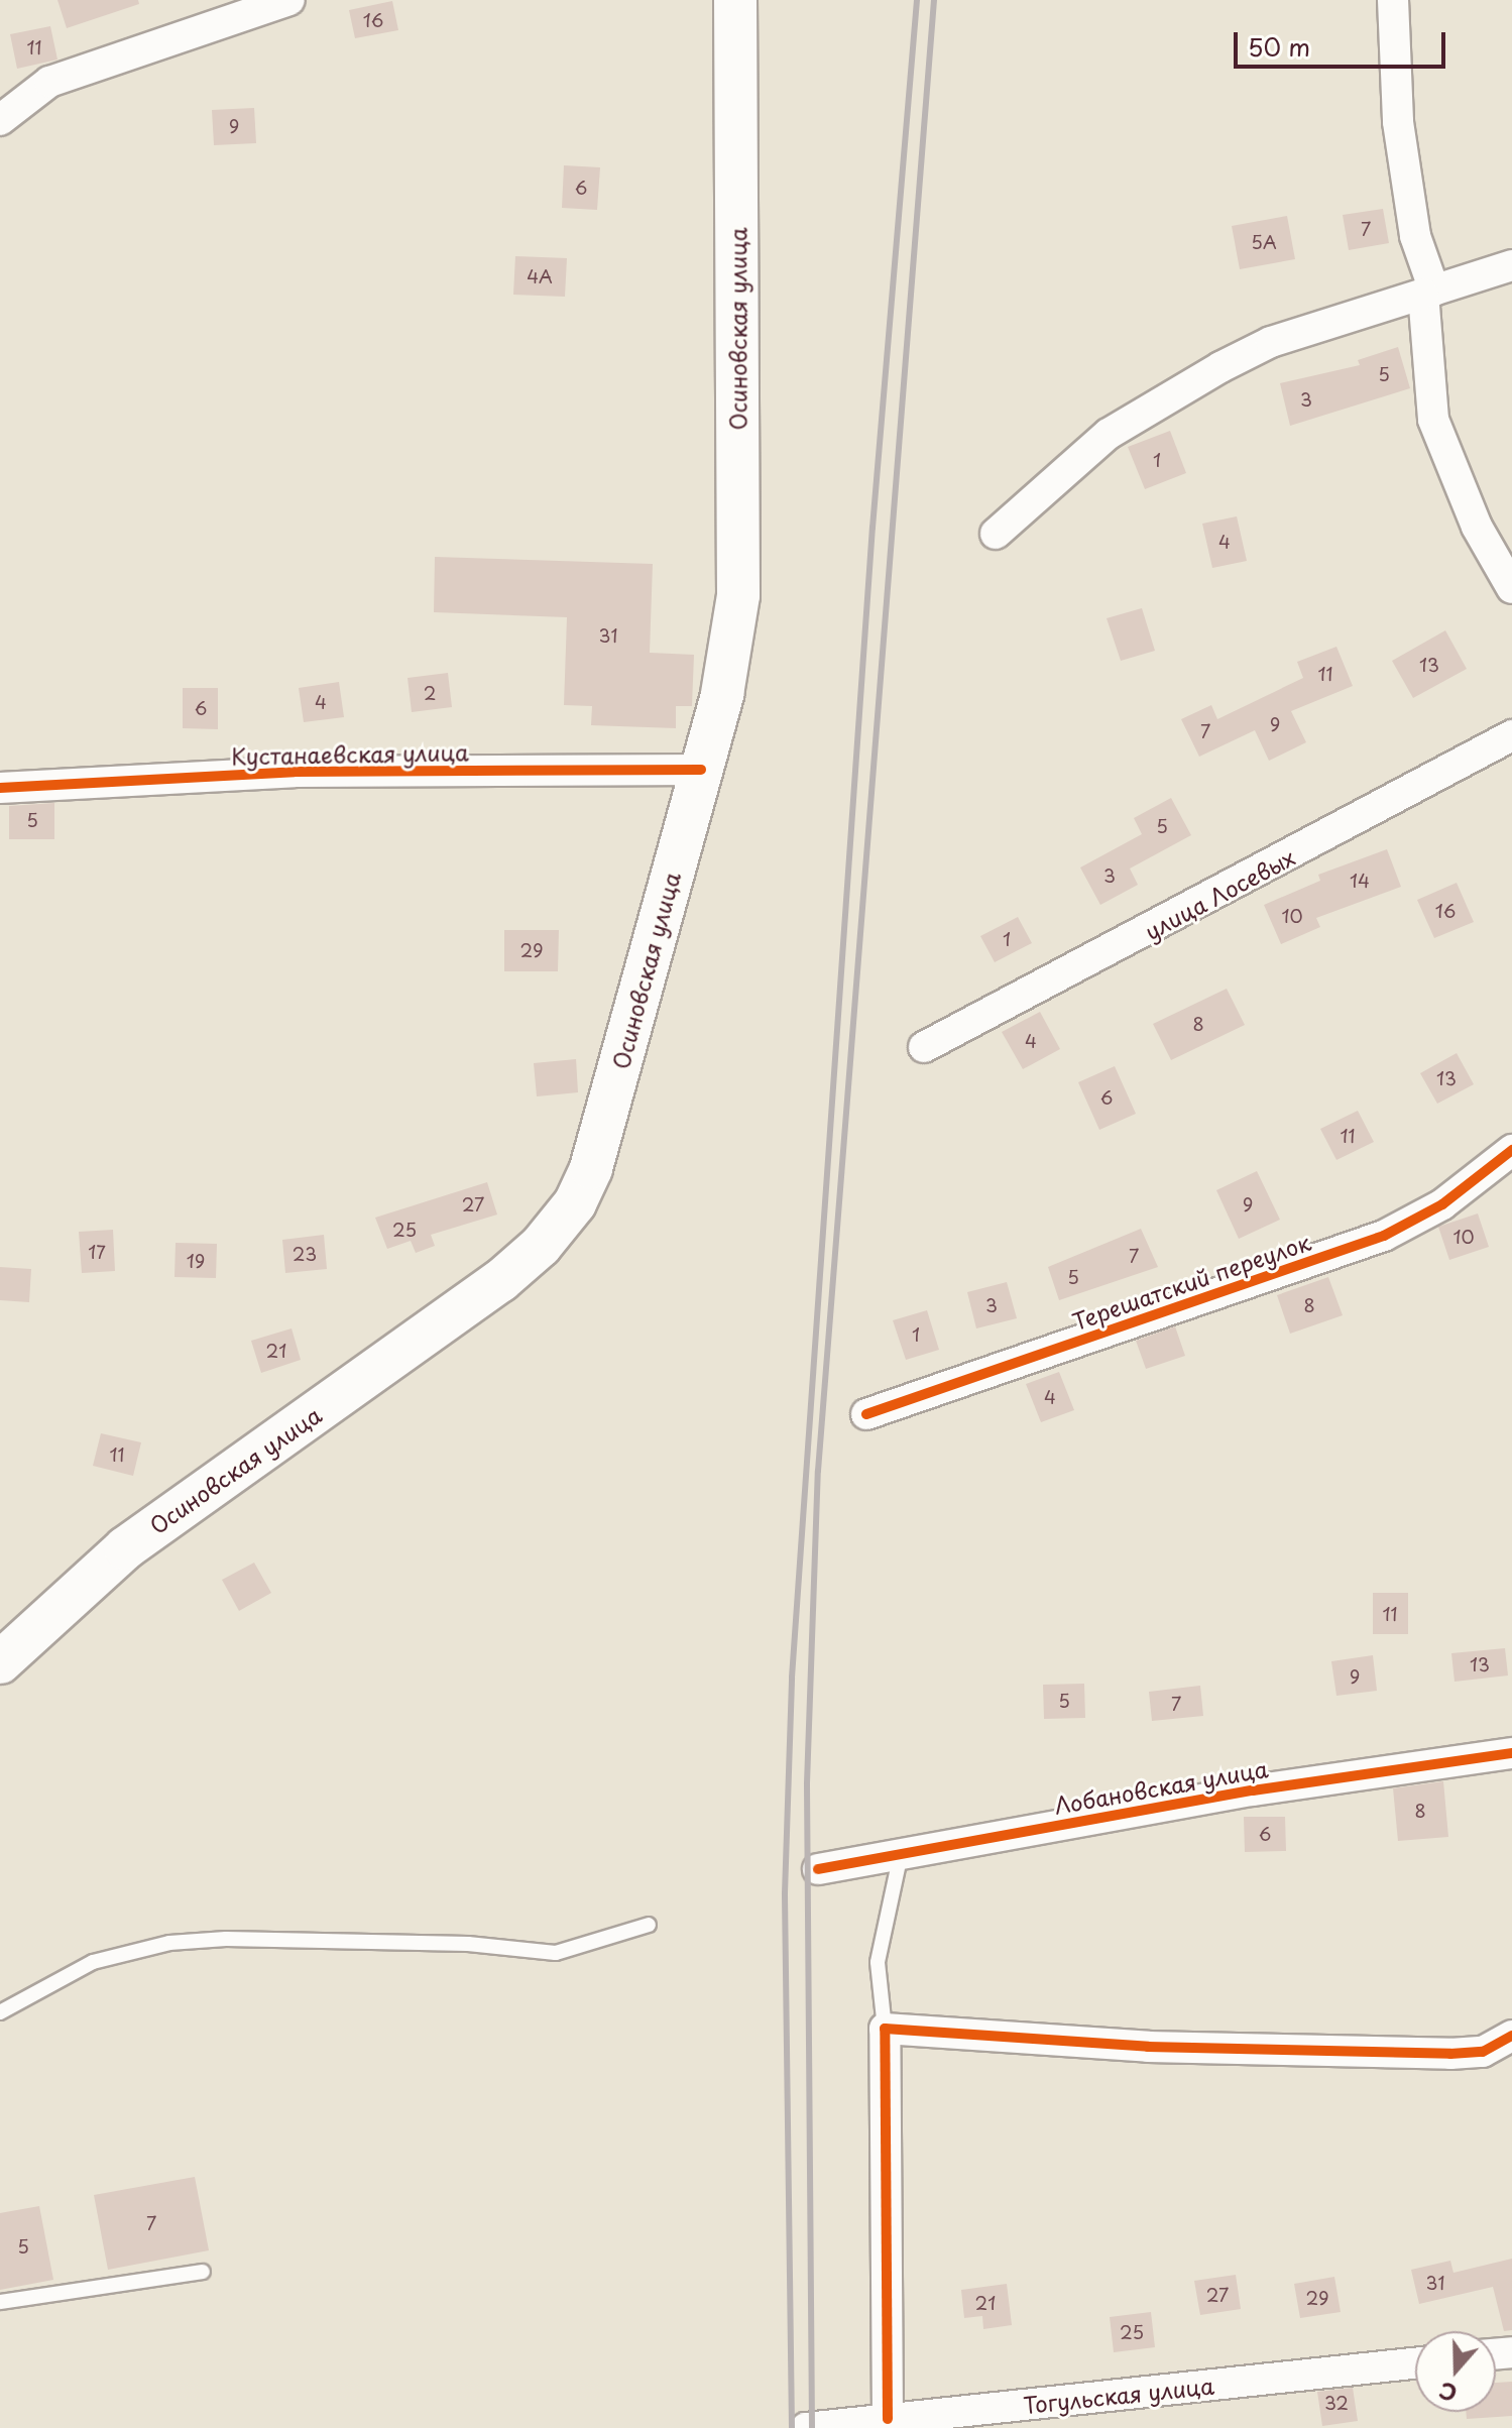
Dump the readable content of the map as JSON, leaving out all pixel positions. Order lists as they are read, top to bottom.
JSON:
{
  "streets": {
    "main road": ["Осиновская улица"],
    "street": [
      "Кустанаевская улица",
      "улица Лосевых",
      "Терешатский переулок",
      "Лобановская улица",
      "Тогульская улица"
    ]
  },
  "crossings": [
    ["Осиновская улица", "Кустанаевская улица"]
  ],
  "house_numbers": [
    "16",
    "11",
    "9",
    "6",
    "7",
    "5А",
    "4А",
    "5",
    "3",
    "1",
    "4",
    "31",
    "13",
    "11",
    "2",
    "4",
    "6",
    "9",
    "7",
    "5",
    "5",
    "3",
    "14",
    "16",
    "10",
    "1",
    "29",
    "8",
    "4",
    "13",
    "6",
    "11",
    "27",
    "9",
    "25",
    "10",
    "17",
    "23",
    "7",
    "19",
    "5",
    "3",
    "8",
    "1",
    "21",
    "4",
    "11",
    "11",
    "13",
    "9",
    "5",
    "7",
    "8",
    "6",
    "7",
    "5",
    "31",
    "27",
    "29",
    "21",
    "25",
    "32"
  ],
  "scale_bar": "50 m",
  "north": "bottom"
}
